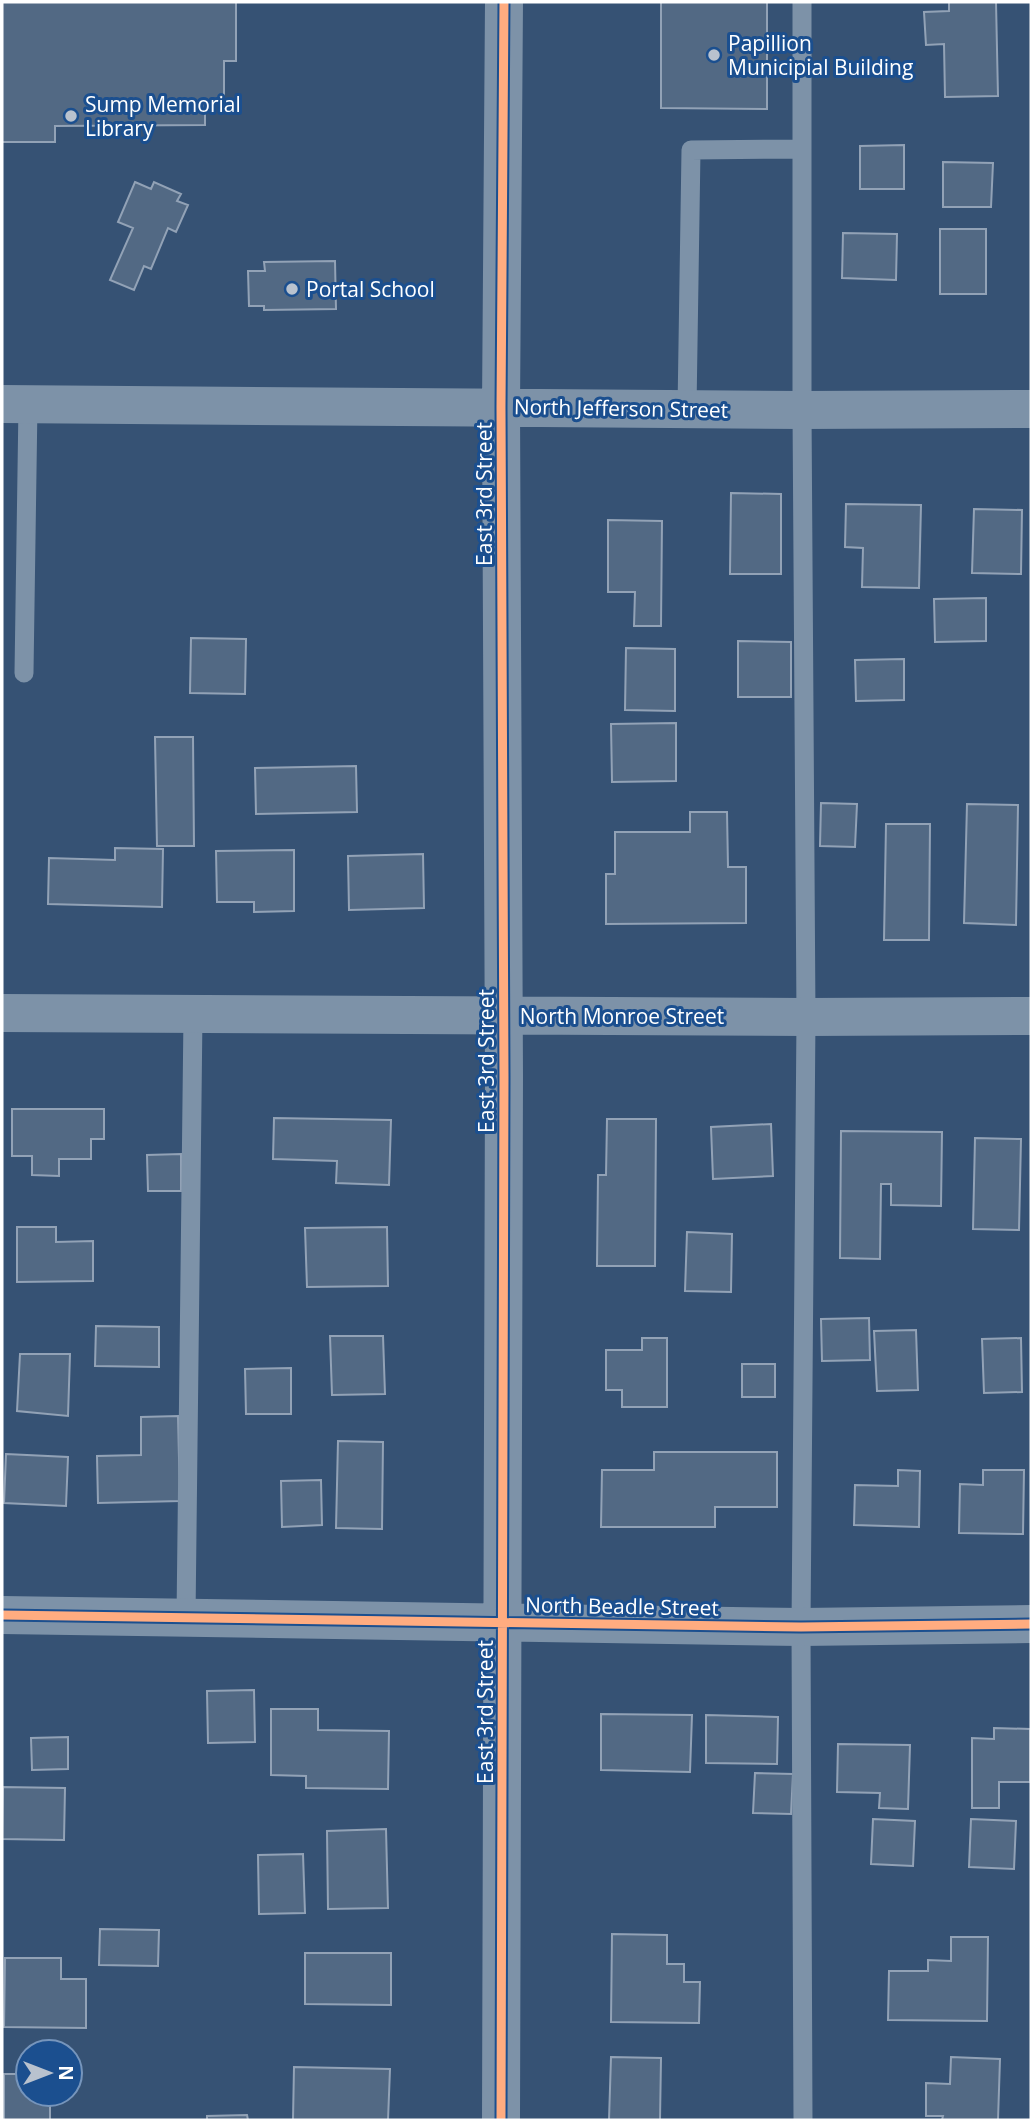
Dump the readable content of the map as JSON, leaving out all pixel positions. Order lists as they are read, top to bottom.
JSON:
{
  "streets": {
    "street": [
      "North Jefferson Street",
      "East 3rd Street",
      "North Monroe Street",
      "North Beadle Street"
    ]
  },
  "crossings": [
    ["North Jefferson Street", "East 3rd Street"],
    ["East 3rd Street", "North Monroe Street"],
    ["East 3rd Street", "North Beadle Street"]
  ],
  "places": ["Papillion Municipial Building", "Sump Memorial Library", "Portal School"],
  "north": "right"
}
